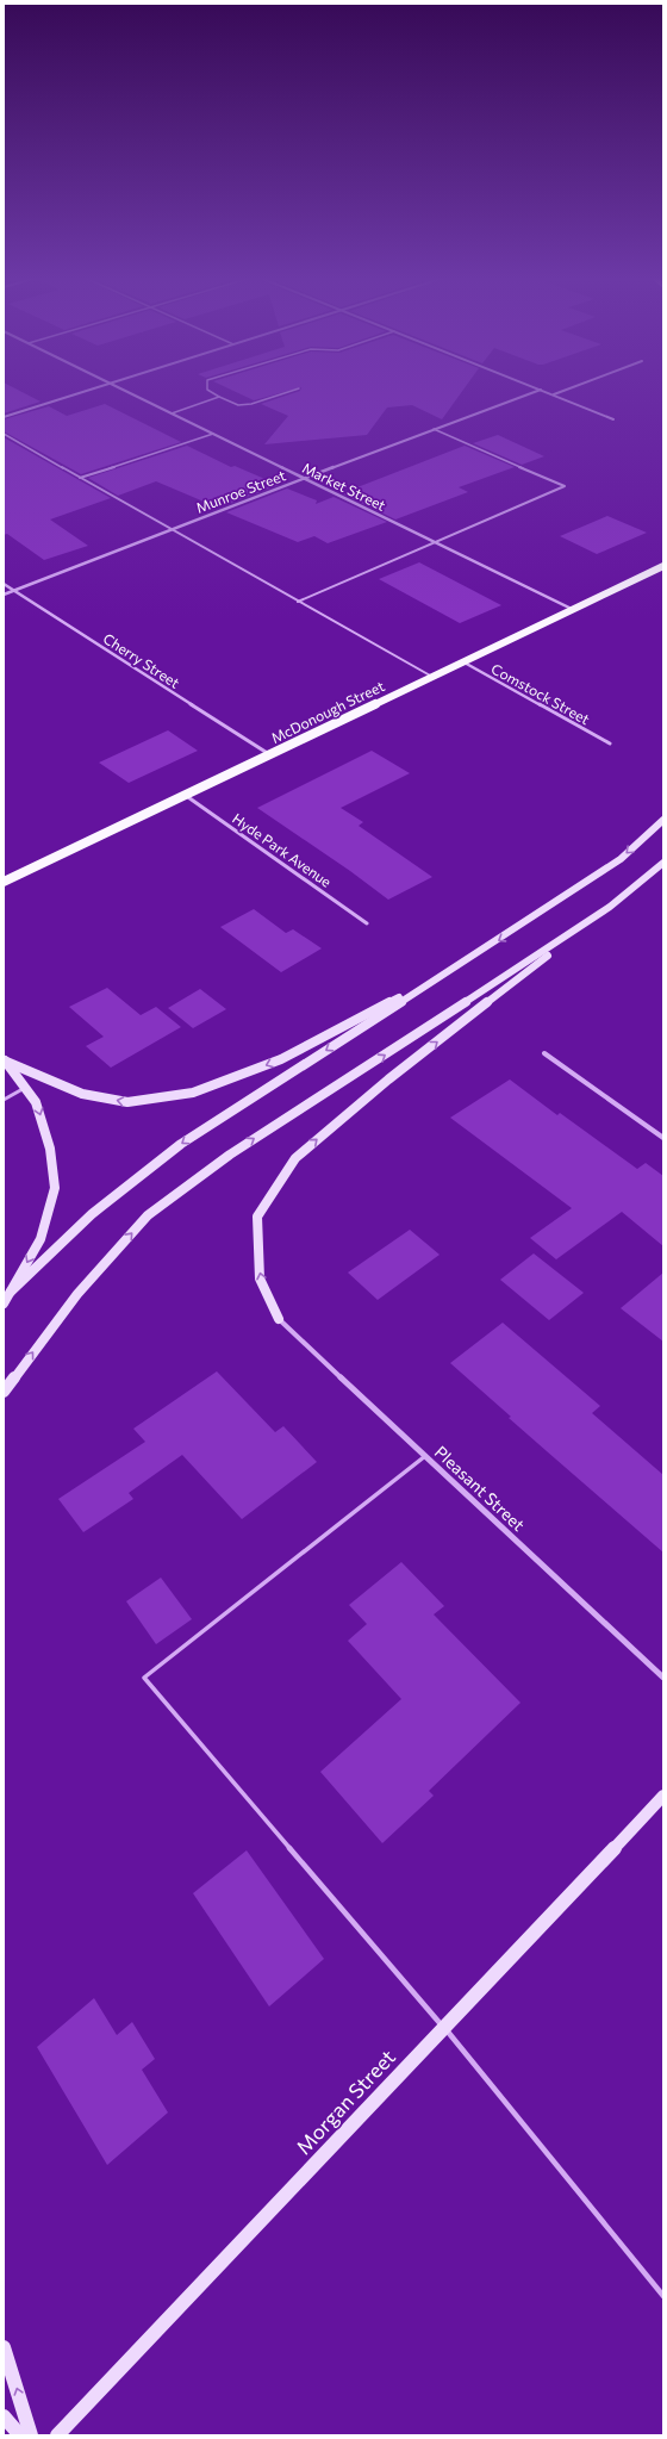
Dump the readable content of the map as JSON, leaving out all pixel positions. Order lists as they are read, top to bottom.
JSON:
{
  "streets": {
    "main road": ["McDonough Street"],
    "street": [
      "Market Street",
      "Munroe Street",
      "Cherry Street",
      "Comstock Street",
      "Hyde Park Avenue",
      "Pleasant Street",
      "Morgan Street"
    ]
  },
  "crossings": [
    ["Market Street", "Munroe Street"],
    ["Market Street", "McDonough Street"],
    ["Munroe Street", "Cherry Street"],
    ["Cherry Street", "McDonough Street"],
    ["Comstock Street", "McDonough Street"],
    ["McDonough Street", "Hyde Park Avenue"]
  ]
}
